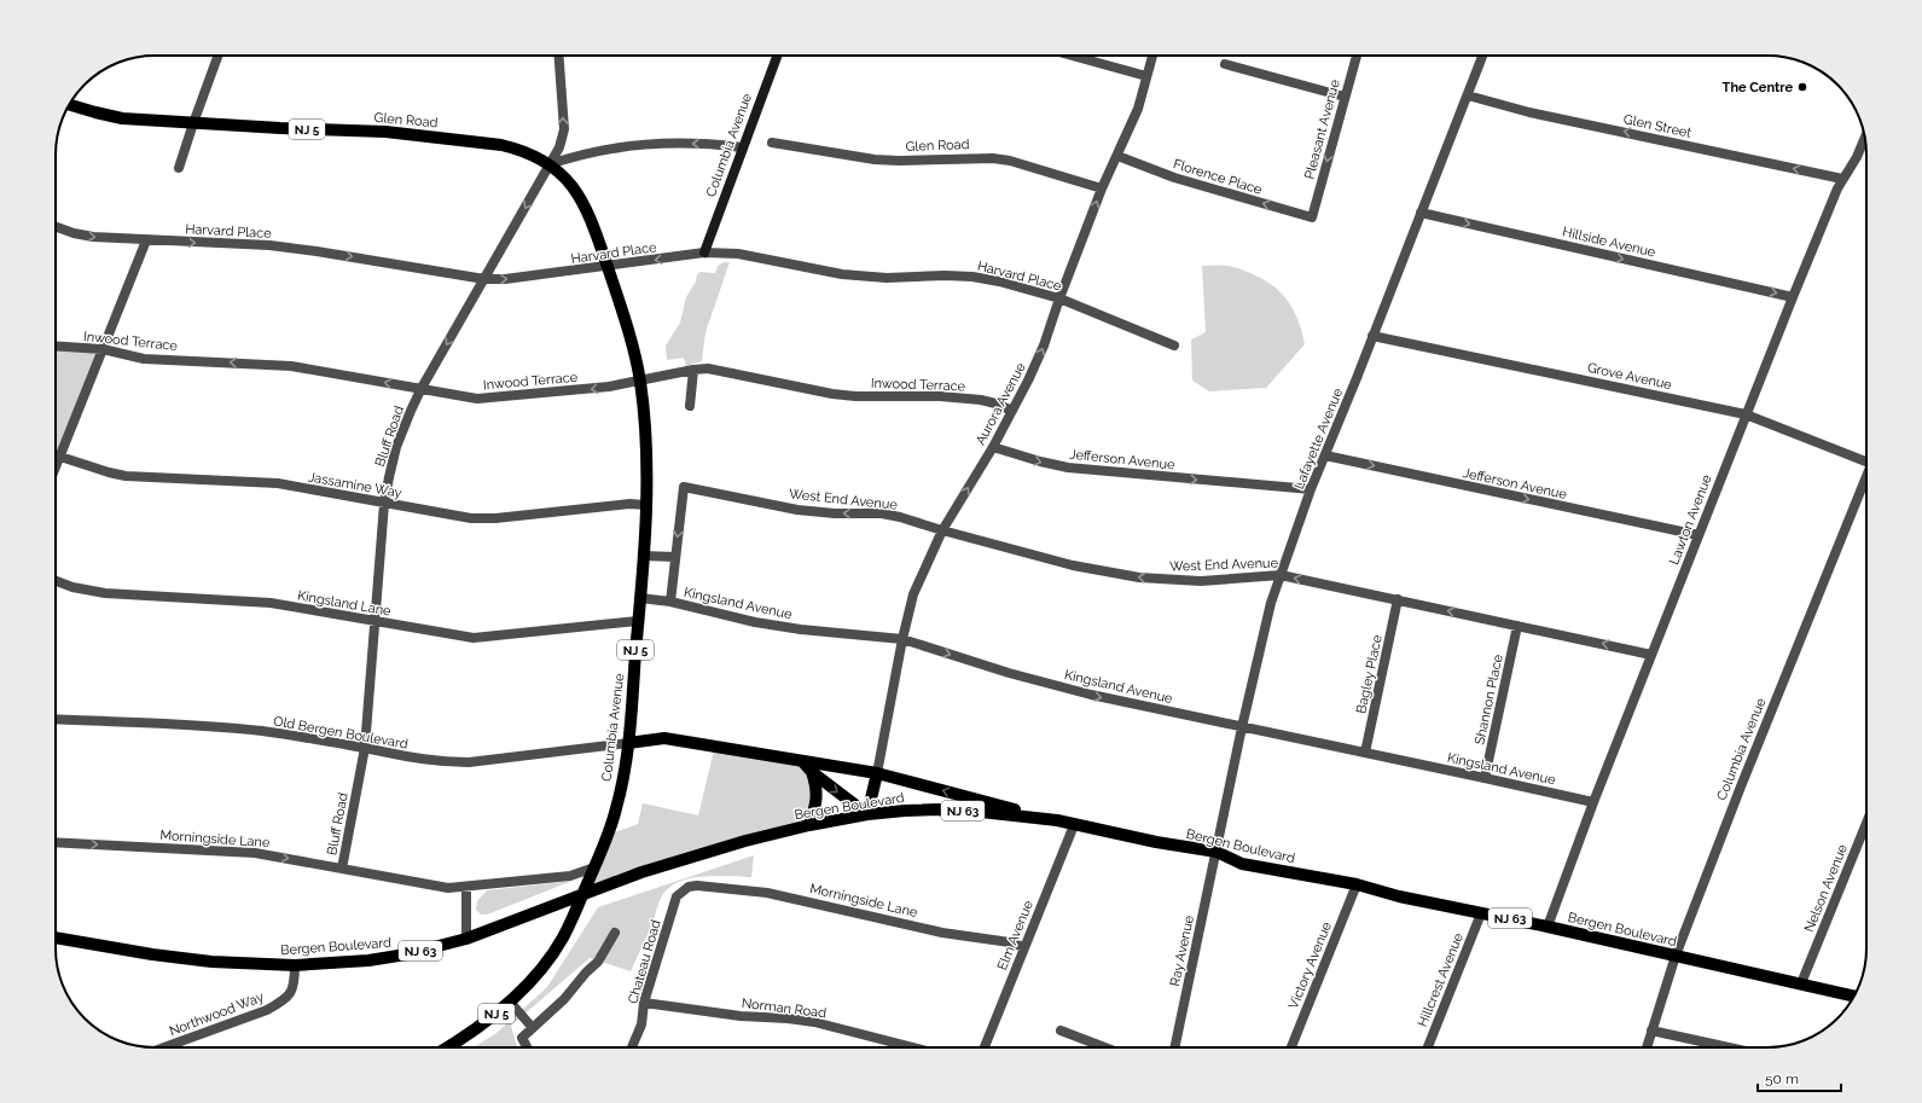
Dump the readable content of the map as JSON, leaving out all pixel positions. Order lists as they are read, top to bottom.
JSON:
{
  "streets": {
    "main road": [
      "Glen Road",
      "NJ 5",
      "Columbia Avenue",
      "Bergen Boulevard",
      "NJ 63"
    ],
    "street": [
      "Glen Street",
      "Pleasant Avenue",
      "Florence Place",
      "Harvard Place",
      "Hillside Avenue",
      "Inwood Terrace",
      "Grove Avenue",
      "Aurora Avenue",
      "Bluff Road",
      "Lafayette Avenue",
      "Jefferson Avenue",
      "Jassamine Way",
      "West End Avenue",
      "Lawton Avenue",
      "Kingsland Lane",
      "Kingsland Avenue",
      "Bagley Place",
      "Shannon Place",
      "Old Bergen Boulevard",
      "Morningside Lane",
      "Nelson Avenue",
      "Elm Avenue",
      "Ray Avenue",
      "Chateau Road",
      "Victory Avenue",
      "Hillcrest Avenue",
      "Norman Road",
      "Northwood Way"
    ]
  },
  "crossings": [
    ["Glen Road", "NJ 5"],
    ["Glen Road", "Aurora Avenue"],
    ["Glen Road", "Bluff Road"],
    ["Glen Street", "Lafayette Avenue"],
    ["Glen Street", "Lawton Avenue"],
    ["NJ 5", "Columbia Avenue"],
    ["NJ 5", "Harvard Place"],
    ["NJ 5", "Inwood Terrace"],
    ["NJ 5", "Bluff Road"],
    ["Pleasant Avenue", "Florence Place"],
    ["Columbia Avenue", "Harvard Place"],
    ["Columbia Avenue", "Inwood Terrace"],
    ["Columbia Avenue", "Jassamine Way"],
    ["Columbia Avenue", "Kingsland Lane"],
    ["Columbia Avenue", "Kingsland Avenue"],
    ["Columbia Avenue", "Old Bergen Boulevard"],
    ["Columbia Avenue", "Bergen Boulevard"],
    ["Columbia Avenue", "Morningside Lane"],
    ["Florence Place", "Aurora Avenue"],
    ["Harvard Place", "Aurora Avenue"],
    ["Harvard Place", "Bluff Road"],
    ["Hillside Avenue", "Lafayette Avenue"],
    ["Hillside Avenue", "Lawton Avenue"],
    ["Inwood Terrace", "Aurora Avenue"],
    ["Inwood Terrace", "Bluff Road"],
    ["Grove Avenue", "Lafayette Avenue"],
    ["Grove Avenue", "Lawton Avenue"],
    ["Aurora Avenue", "Jefferson Avenue"],
    ["Aurora Avenue", "West End Avenue"],
    ["Aurora Avenue", "Kingsland Avenue"],
    ["Bluff Road", "Jassamine Way"],
    ["Bluff Road", "Kingsland Lane"],
    ["Bluff Road", "Old Bergen Boulevard"],
    ["Bluff Road", "Morningside Lane"],
    ["Lafayette Avenue", "Jefferson Avenue"],
    ["Lafayette Avenue", "West End Avenue"],
    ["Lafayette Avenue", "Kingsland Avenue"],
    ["Lafayette Avenue", "Bergen Boulevard"],
    ["Lafayette Avenue", "Ray Avenue"],
    ["Jefferson Avenue", "Lawton Avenue"],
    ["West End Avenue", "Lawton Avenue"],
    ["West End Avenue", "Bagley Place"],
    ["West End Avenue", "Shannon Place"],
    ["Lawton Avenue", "Kingsland Avenue"],
    ["Lawton Avenue", "Bergen Boulevard"],
    ["Kingsland Avenue", "Bagley Place"],
    ["Kingsland Avenue", "Shannon Place"],
    ["Bergen Boulevard", "Nelson Avenue"],
    ["Bergen Boulevard", "Elm Avenue"],
    ["Bergen Boulevard", "Ray Avenue"],
    ["Bergen Boulevard", "Victory Avenue"],
    ["Bergen Boulevard", "Hillcrest Avenue"],
    ["Bergen Boulevard", "Northwood Way"],
    ["Morningside Lane", "Elm Avenue"],
    ["Morningside Lane", "Chateau Road"],
    ["Chateau Road", "Norman Road"]
  ],
  "one_way": [
    "Glen Street",
    "Pleasant Avenue",
    "Florence Place",
    "Hillside Avenue",
    "Inwood Terrace",
    "Aurora Avenue",
    "Jefferson Avenue",
    "West End Avenue",
    "Kingsland Avenue"
  ],
  "places": ["The Centre"],
  "scale_bar": "50 m"
}
